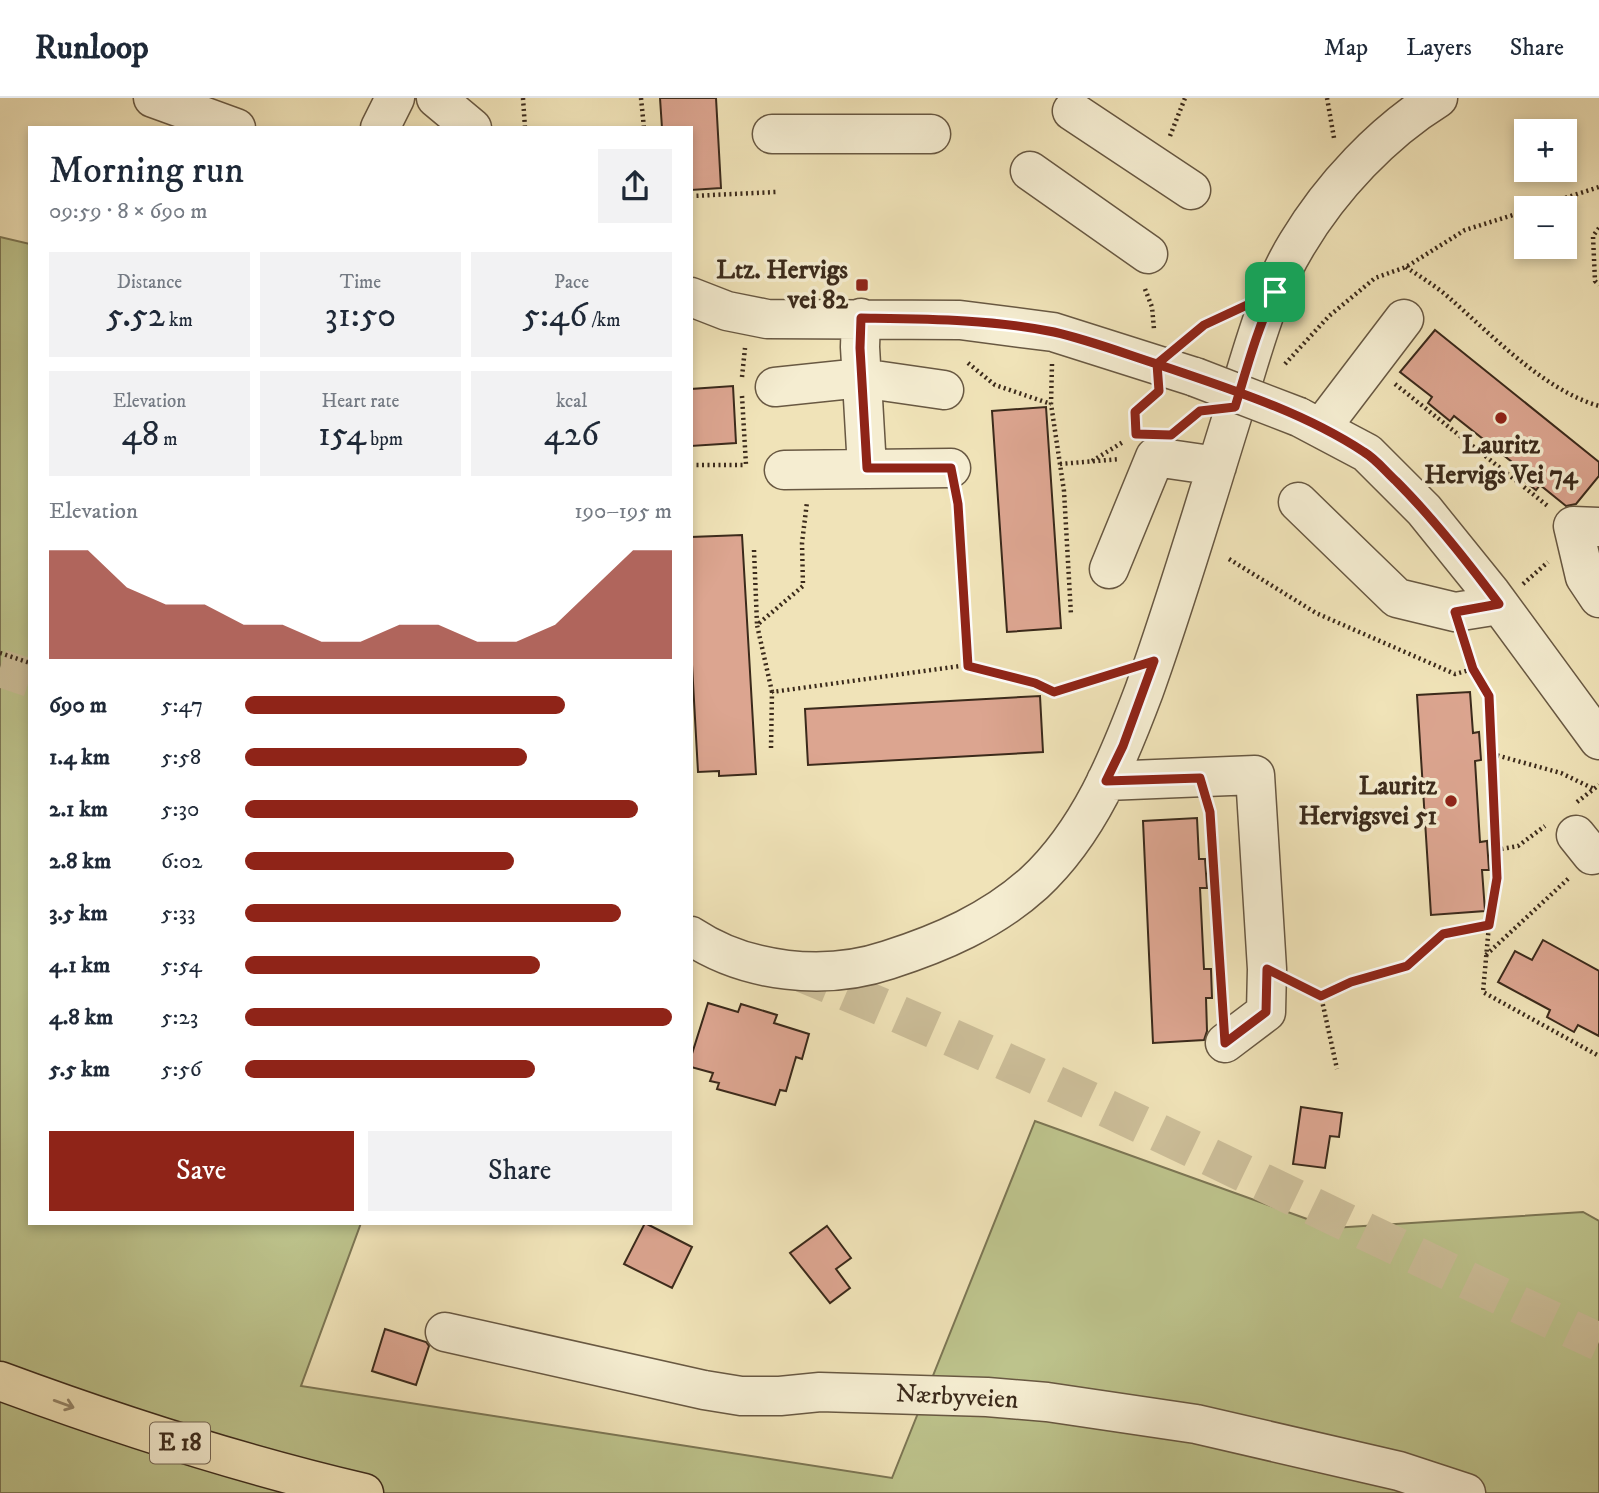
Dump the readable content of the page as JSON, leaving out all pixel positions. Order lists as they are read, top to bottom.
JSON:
{
  "streets": {
    "highway": ["E 18"],
    "street": ["Nærbyveien"]
  },
  "places": {
    "transit": ["Ltz. Hervigs vei 82"],
    "other": ["Lauritz Hervigs Vei 74", "Lauritz Hervigsvei 51"]
  },
  "page": {
    "header": "Runloop",
    "nav": ["Map", "Layers", "Share"],
    "map_buttons": ["+", "−"],
    "heading": ["Morning run", "09:59 · 8 × 690 m"],
    "stats": [
      ["Distance", "5.52 km"],
      ["Time", "31:50"],
      ["Pace", "5:46 /km"],
      ["Elevation", "48 m"],
      ["Heart rate", "154 bpm"],
      ["kcal", "426"]
    ],
    "chart": ["Elevation", "190–195 m"],
    "list": [
      {
        "name": "690 m",
        "note": "5:47"
      },
      {
        "name": "1.4 km",
        "note": "5:58"
      },
      {
        "name": "2.1 km",
        "note": "5:30"
      },
      {
        "name": "2.8 km",
        "note": "6:02"
      },
      {
        "name": "3.5 km",
        "note": "5:33"
      },
      {
        "name": "4.1 km",
        "note": "5:54"
      },
      {
        "name": "4.8 km",
        "note": "5:23"
      },
      {
        "name": "5.5 km",
        "note": "5:56"
      }
    ],
    "buttons": ["Save", "Share"]
  }
}
